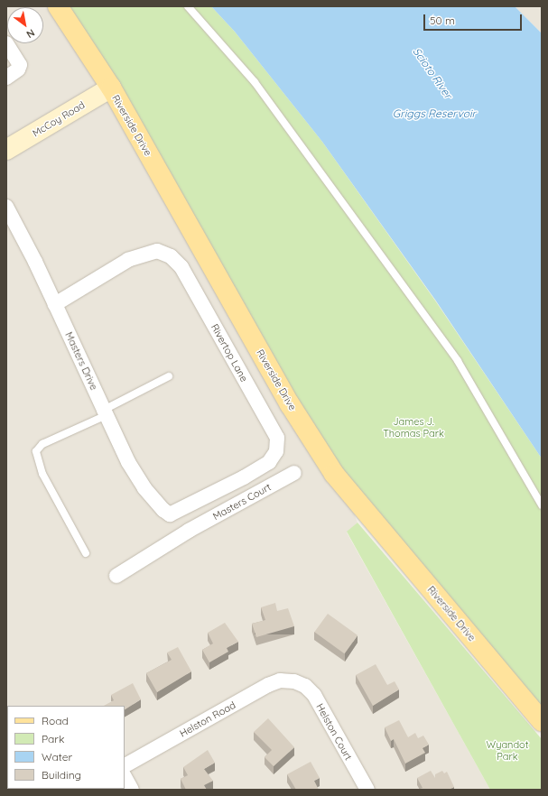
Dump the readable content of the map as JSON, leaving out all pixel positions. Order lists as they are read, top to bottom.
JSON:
{
  "streets": {
    "main road": ["McCoy Road", "Riverside Drive"],
    "street": [
      "Rivertop Lane",
      "Masters Drive",
      "Masters Court",
      "Helston Road",
      "Helston Court"
    ]
  },
  "crossings": [
    ["McCoy Road", "Riverside Drive"],
    ["Rivertop Lane", "Masters Drive"],
    ["Helston Road", "Helston Court"]
  ],
  "water": ["Scioto River", "Griggs Reservoir"],
  "parks": ["James J. Thomas Park", "Wyandot Park"],
  "legend": [
    "Road",
    "Park",
    "Water",
    "Building"
  ],
  "scale_bar": "50 m",
  "north": "bottom right"
}
